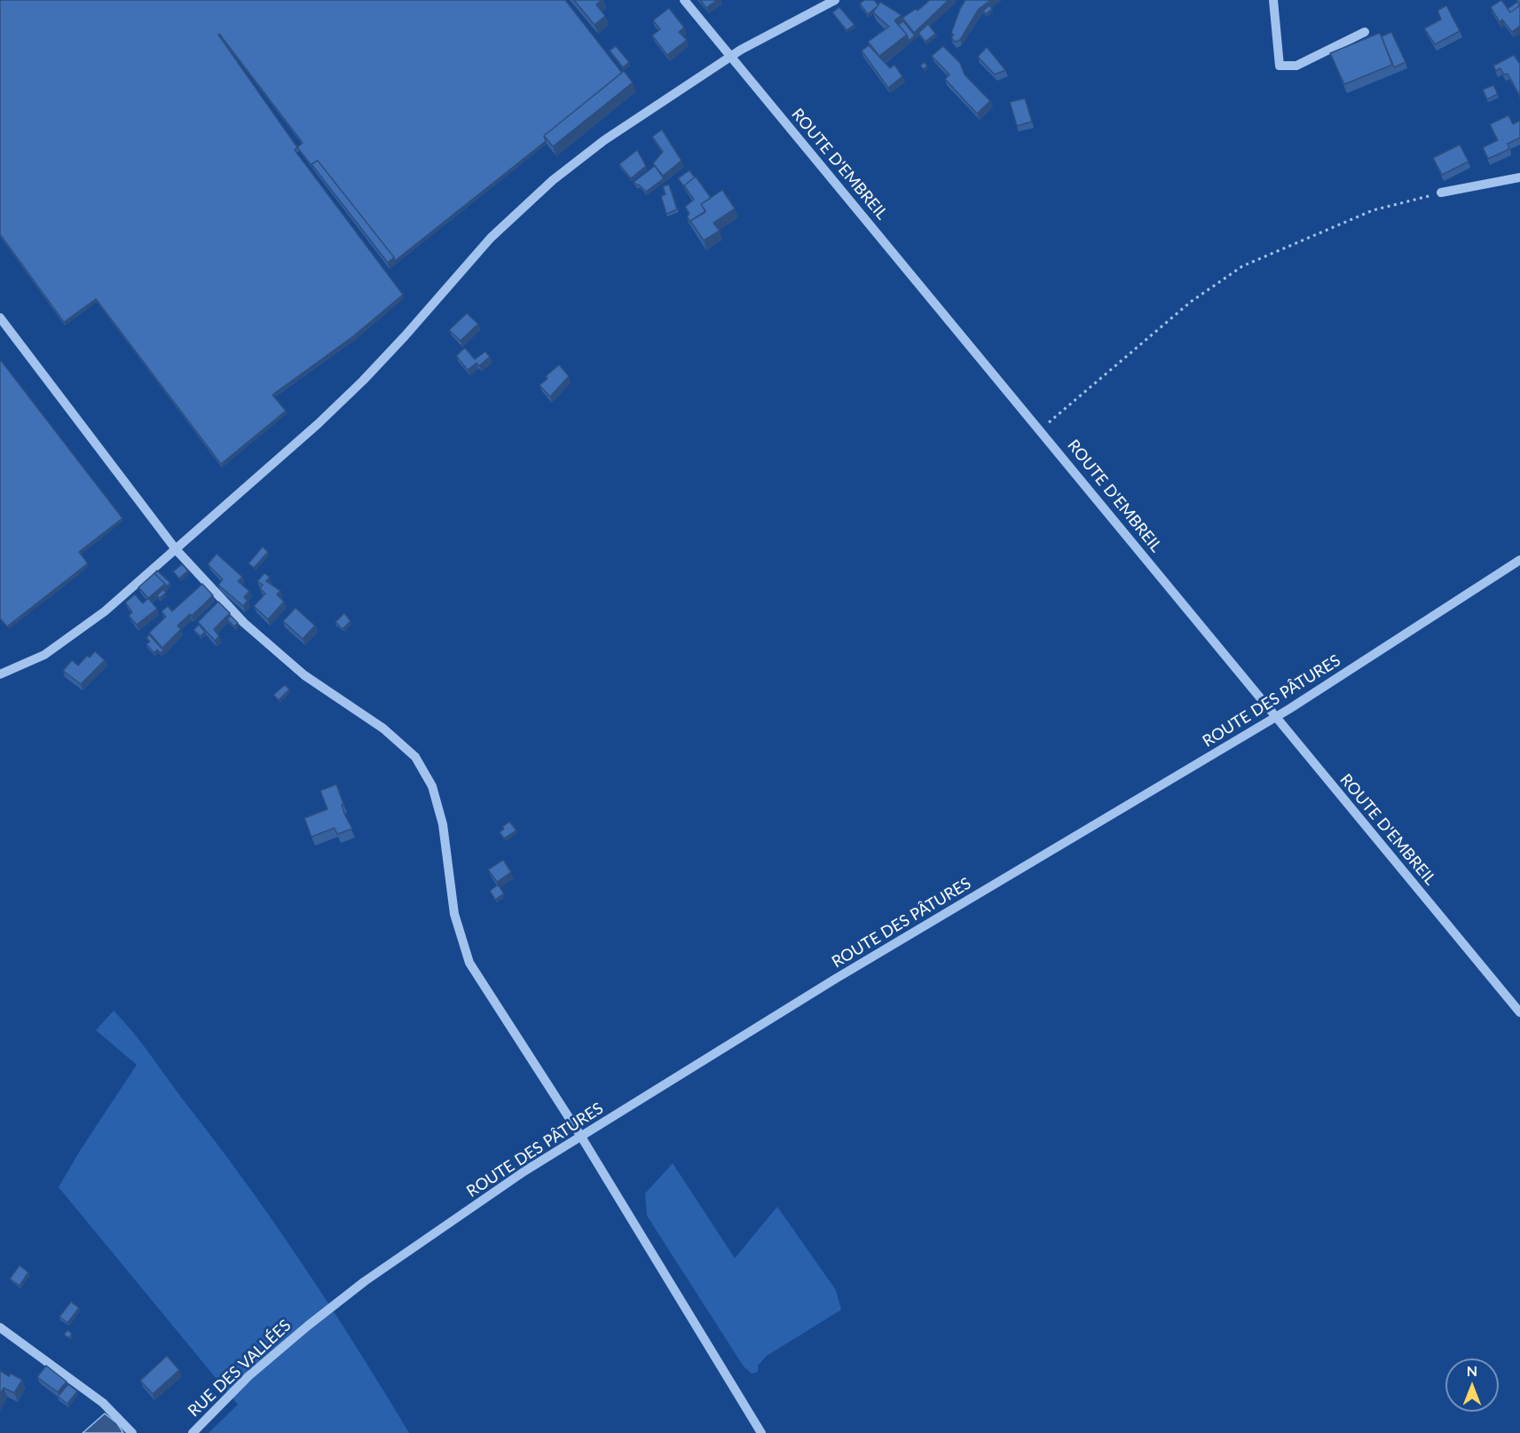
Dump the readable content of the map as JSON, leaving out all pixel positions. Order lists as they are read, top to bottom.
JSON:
{
  "streets": {
    "street": ["ROUTE D'EMBREIL", "ROUTE DES PÂTURES", "RUE DES VALLÉES"]
  },
  "crossings": [
    ["ROUTE D'EMBREIL", "ROUTE DES PÂTURES"],
    ["ROUTE DES PÂTURES", "RUE DES VALLÉES"]
  ],
  "north": "top"
}
